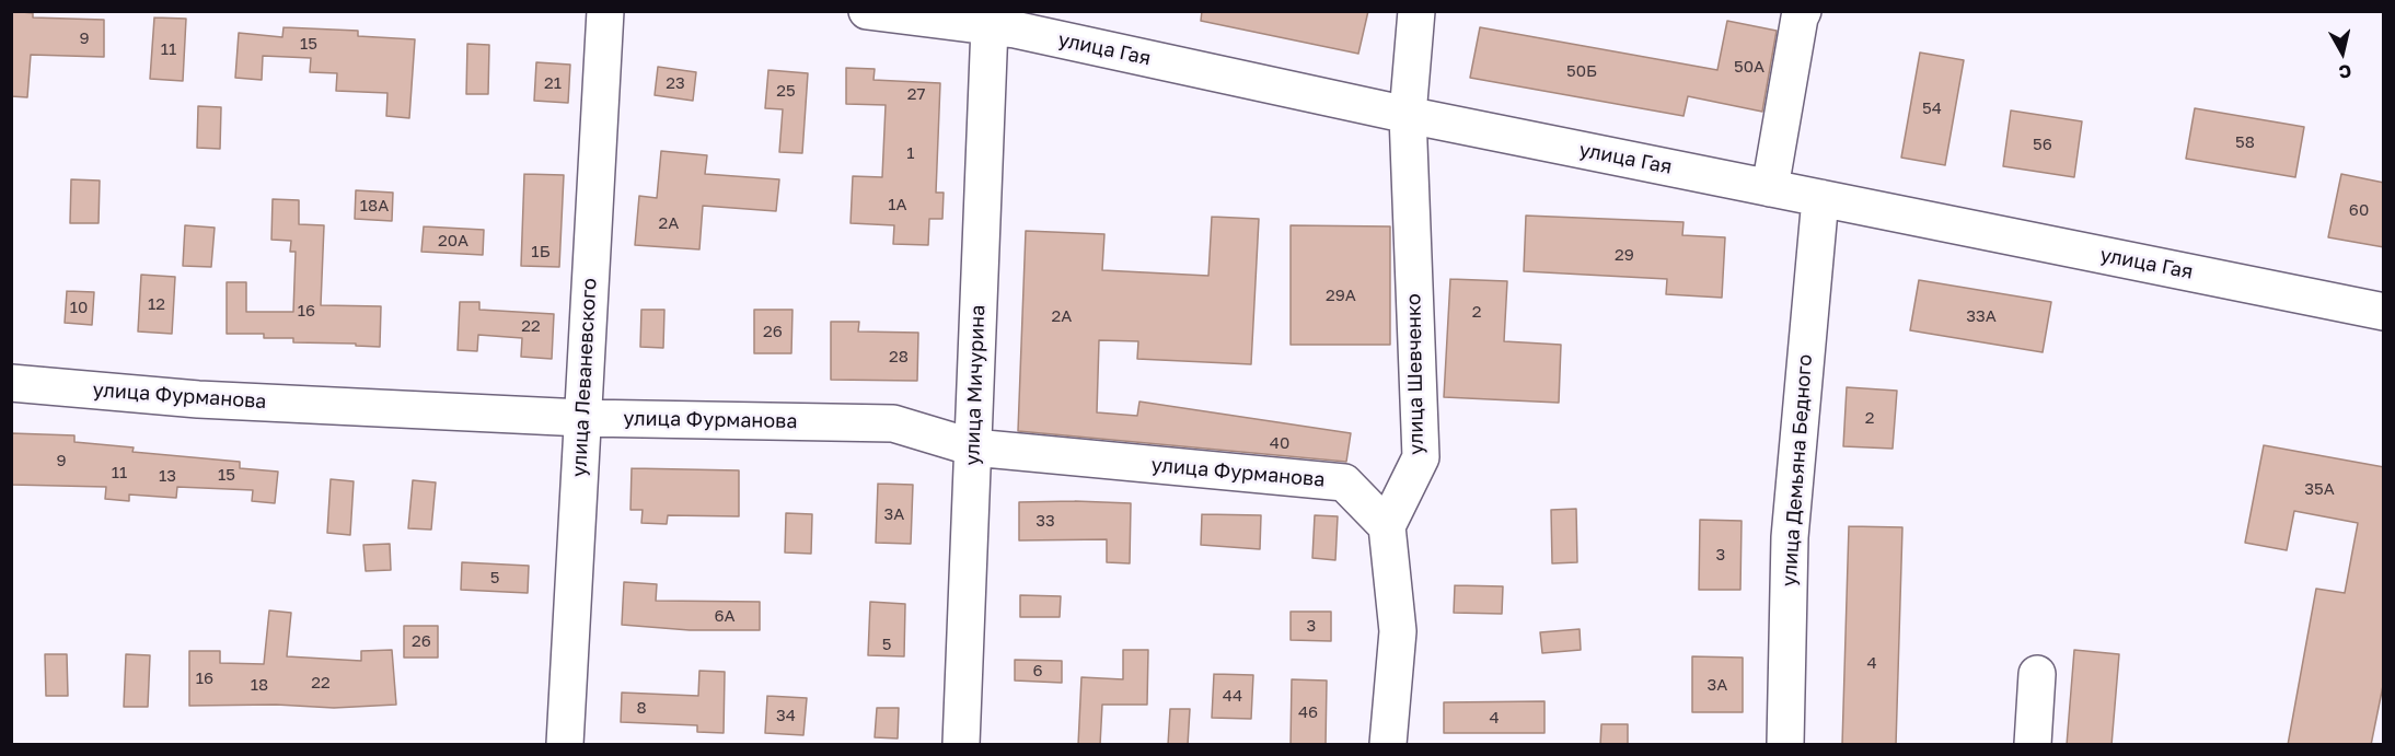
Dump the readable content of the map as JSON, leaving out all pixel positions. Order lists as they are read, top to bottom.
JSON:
{
  "streets": {
    "street": [
      "улица Гая",
      "улица Шевченко",
      "улица Леваневского",
      "улица Мичурина",
      "улица Фурманова",
      "улица Демьяна Бедного"
    ]
  },
  "crossings": [
    ["улица Гая", "улица Шевченко"],
    ["улица Гая", "улица Мичурина"],
    ["улица Гая", "улица Демьяна Бедного"],
    ["улица Шевченко", "улица Фурманова"],
    ["улица Леваневского", "улица Фурманова"],
    ["улица Мичурина", "улица Фурманова"]
  ],
  "house_numbers": [
    "9",
    "15",
    "11",
    "50А",
    "50Б",
    "21",
    "23",
    "25",
    "27",
    "54",
    "58",
    "56",
    "1",
    "1А",
    "18А",
    "60",
    "2А",
    "20А",
    "1Б",
    "29",
    "29А",
    "12",
    "10",
    "16",
    "2",
    "2А",
    "33А",
    "22",
    "26",
    "28",
    "2",
    "40",
    "9",
    "11",
    "15",
    "13",
    "35А",
    "3А",
    "33",
    "3",
    "5",
    "6А",
    "3",
    "26",
    "5",
    "4",
    "6",
    "16",
    "22",
    "18",
    "3А",
    "44",
    "8",
    "46",
    "34",
    "4"
  ],
  "north": "bottom"
}
